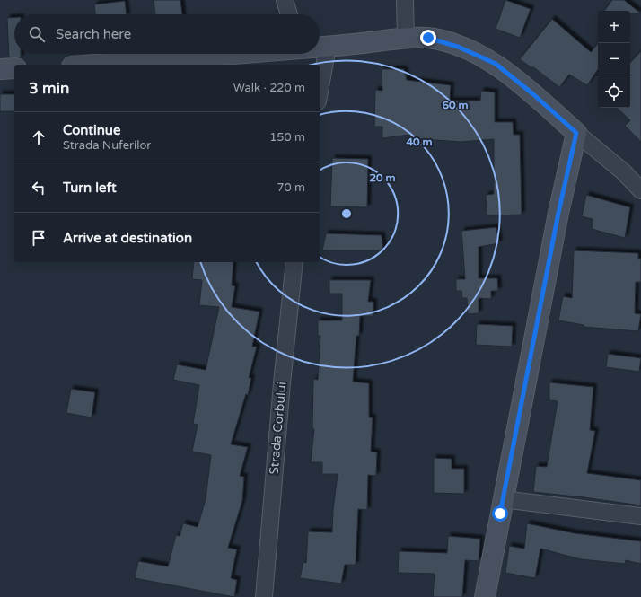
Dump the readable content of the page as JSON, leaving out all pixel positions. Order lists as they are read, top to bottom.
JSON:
{
  "streets": {
    "street": ["Strada Corbului"]
  },
  "page": {
    "map_buttons": ["+", "−"],
    "search": "Search here",
    "heading": ["3 min", "Walk · 220 m"],
    "list": [
      ["Continue", "Strada Nuferilor", "150 m"],
      ["Turn left", "70 m"],
      "Arrive at destination"
    ]
  },
  "rings": ["60 m", "40 m", "20 m"]
}
